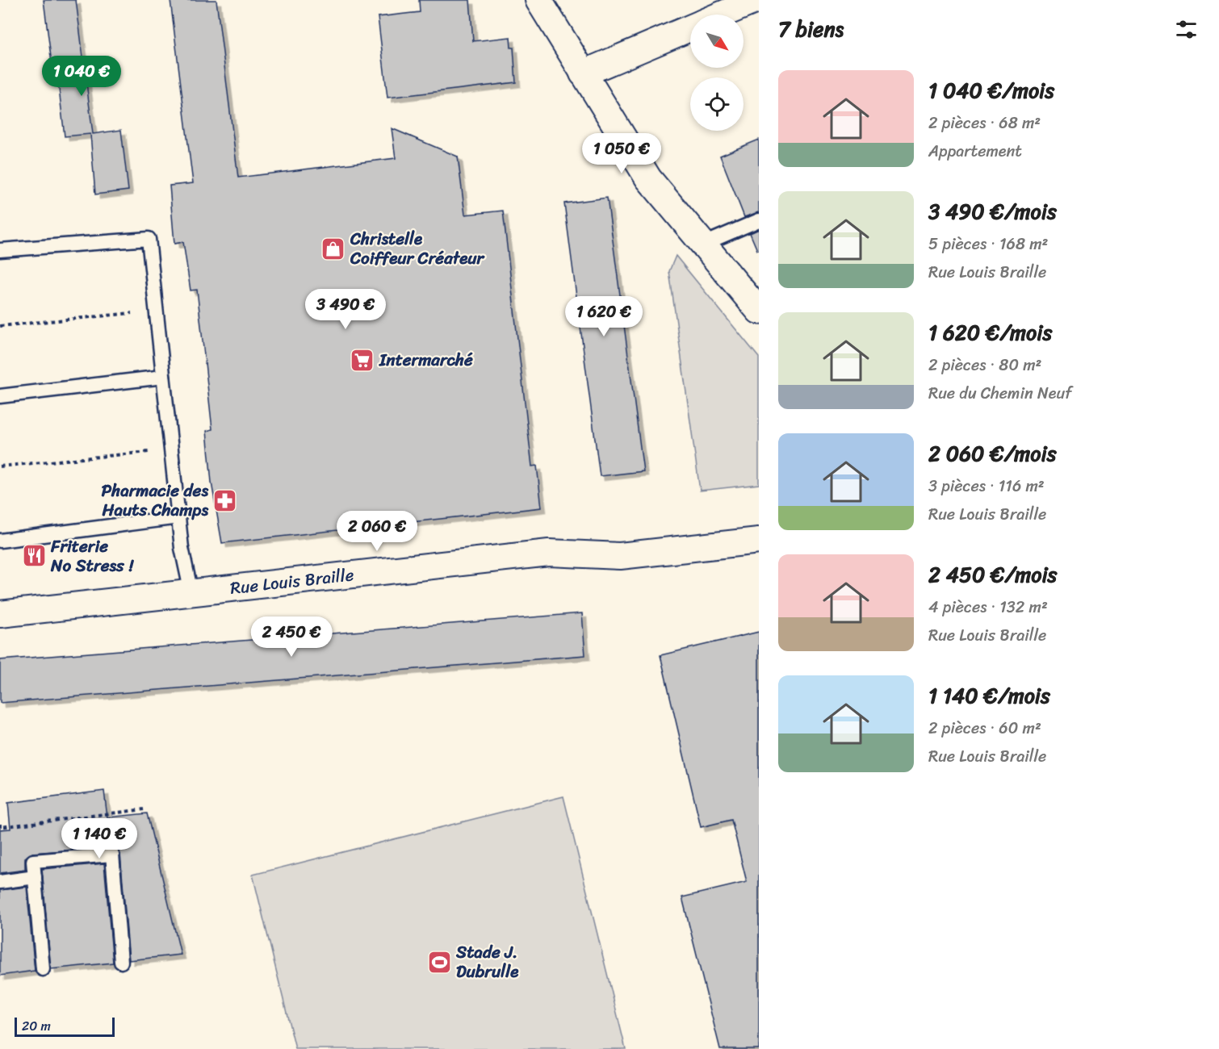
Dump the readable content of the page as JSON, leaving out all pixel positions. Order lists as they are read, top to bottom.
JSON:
{
  "streets": {
    "street": ["Rue Louis Braille"]
  },
  "places": {
    "shop": ["Christelle Coiffeur Créateur"],
    "supermarket": ["Intermarché"],
    "pharmacy": ["Pharmacie des Hauts Champs"],
    "restaurant": ["Friterie No Stress !"],
    "sports": ["Stade J. Dubrulle"]
  },
  "scale_bar": "20 m",
  "north": "bottom right",
  "page": {
    "heading": "7 biens",
    "price": [
      "1 040 €",
      "1 050 €",
      "3 490 €",
      "1 620 €",
      "2 060 €",
      "2 450 €",
      "1 140 €"
    ],
    "list": [
      {
        "name": "1 040 €/mois",
        "note": "2 pièces · 68 m² · Appartement"
      },
      {
        "name": "3 490 €/mois",
        "note": "5 pièces · 168 m² · Rue Louis Braille"
      },
      {
        "name": "1 620 €/mois",
        "note": "2 pièces · 80 m² · Rue du Chemin Neuf"
      },
      {
        "name": "2 060 €/mois",
        "note": "3 pièces · 116 m² · Rue Louis Braille"
      },
      {
        "name": "2 450 €/mois",
        "note": "4 pièces · 132 m² · Rue Louis Braille"
      },
      {
        "name": "1 140 €/mois",
        "note": "2 pièces · 60 m² · Rue Louis Braille"
      }
    ],
    "scale": "20 m"
  }
}
